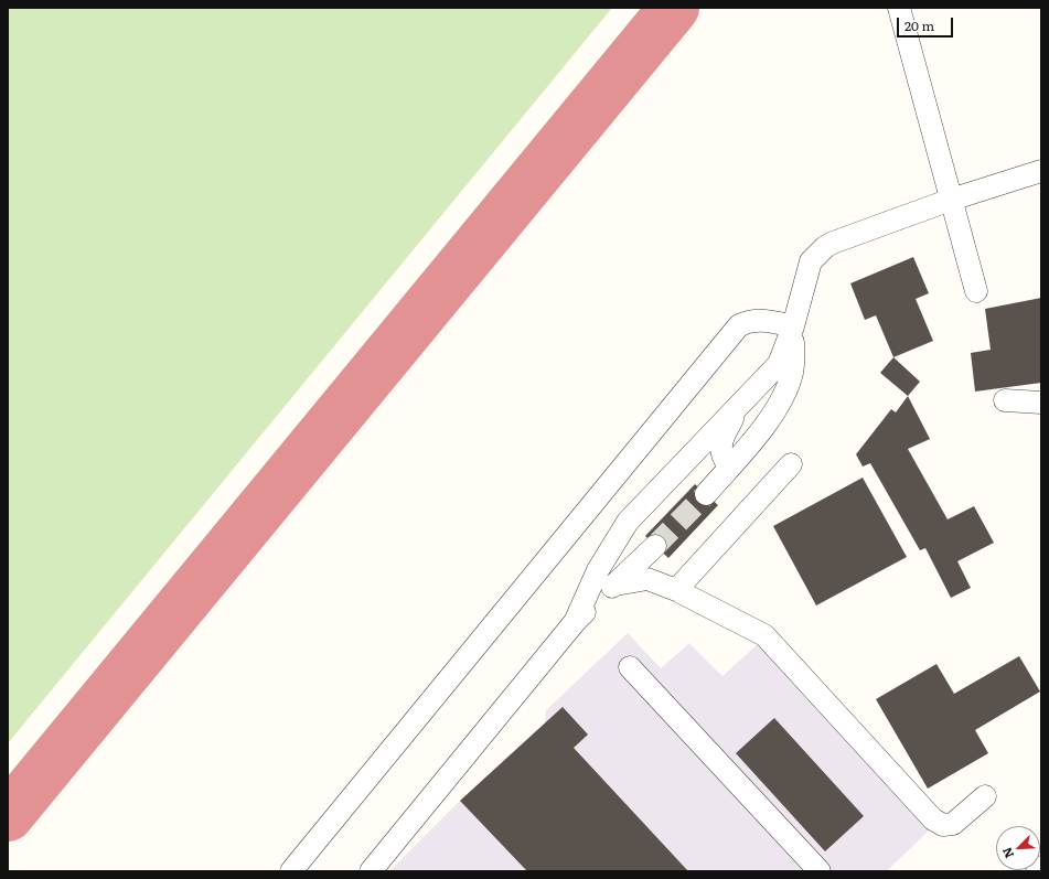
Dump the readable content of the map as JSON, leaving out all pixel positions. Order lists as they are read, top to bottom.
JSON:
{
  "scale_bar": "20 m",
  "north": "bottom left"
}
